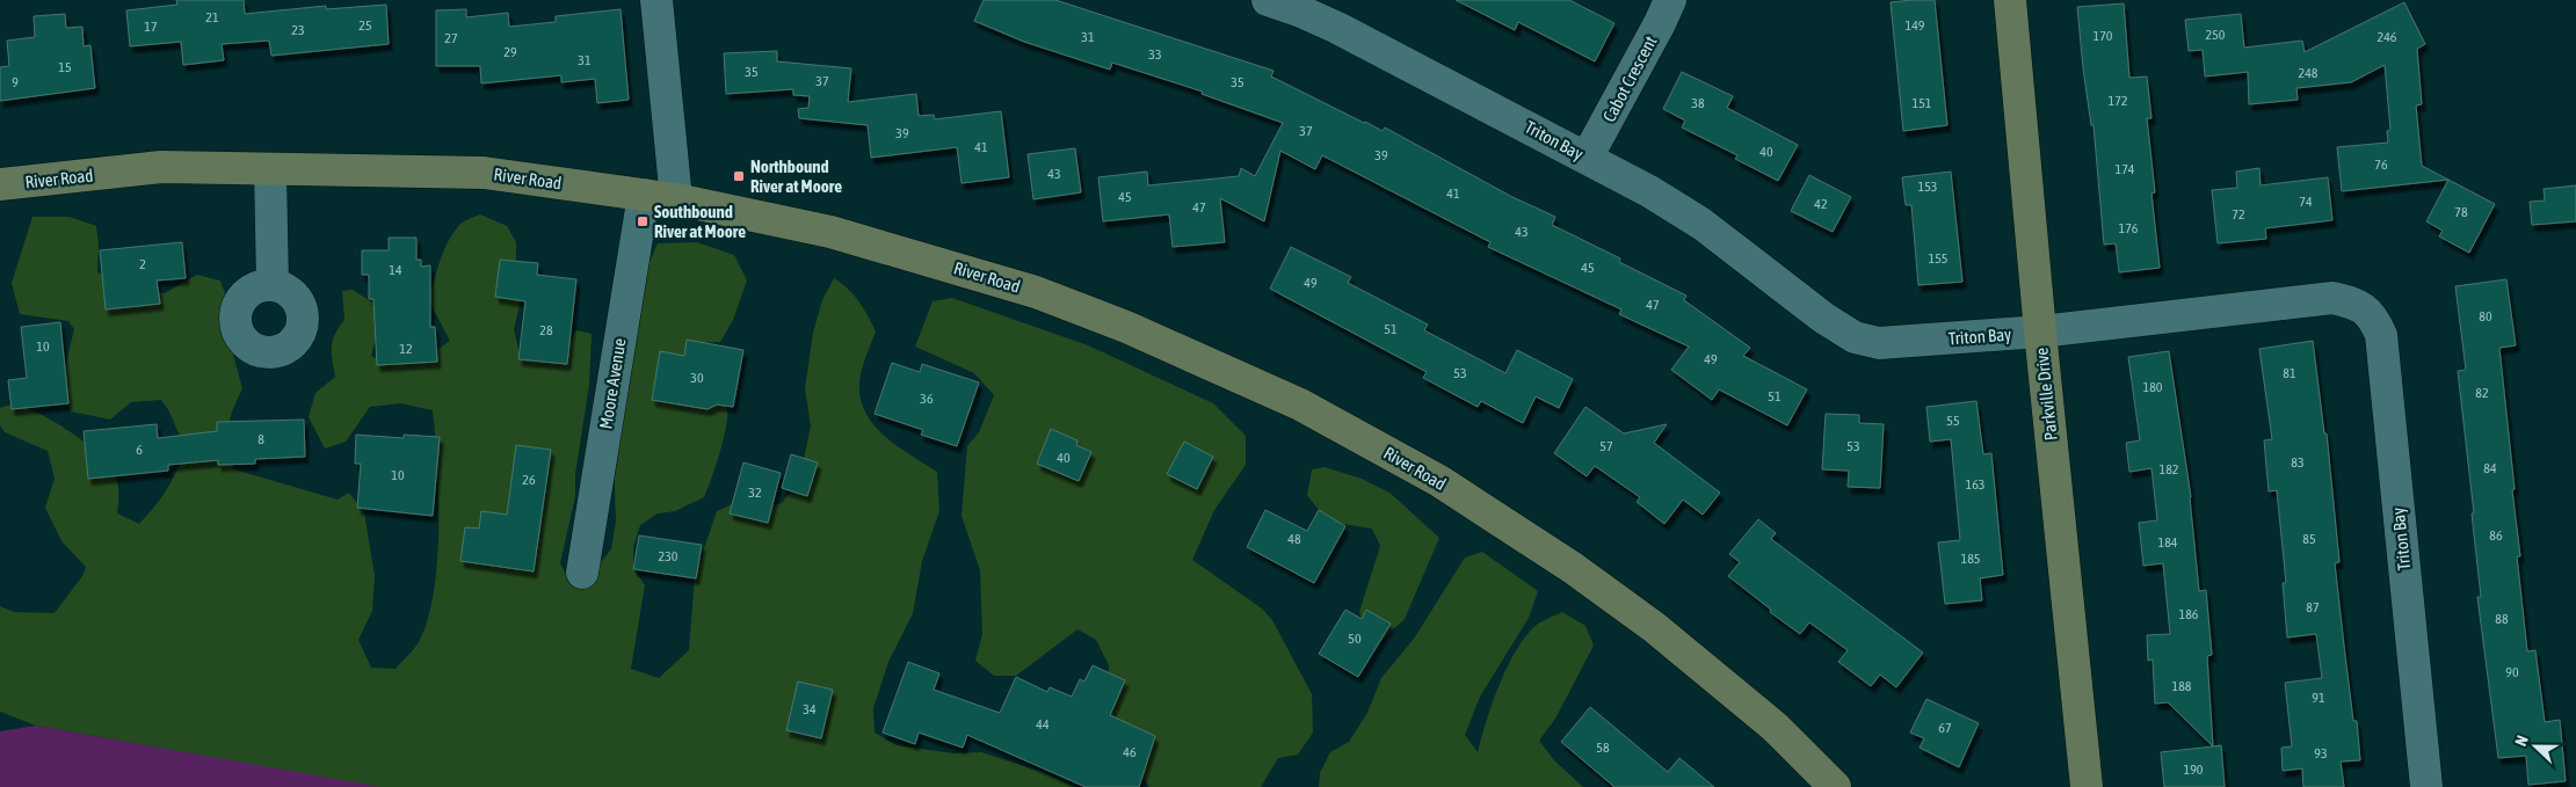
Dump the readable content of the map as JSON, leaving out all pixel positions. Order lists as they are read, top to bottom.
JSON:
{
  "streets": {
    "street": [
      "Cabot Crescent",
      "Triton Bay",
      "River Road",
      "Moore Avenue",
      "Parkville Drive"
    ]
  },
  "crossings": [
    ["Cabot Crescent", "Triton Bay"],
    ["Triton Bay", "Parkville Drive"],
    ["River Road", "Moore Avenue"]
  ],
  "places": {
    "transit": ["Northbound River at Moore", "Southbound River at Moore"]
  },
  "house_numbers": [
    "21",
    "25",
    "149",
    "17",
    "23",
    "250",
    "170",
    "31",
    "246",
    "27",
    "29",
    "33",
    "31",
    "15",
    "35",
    "248",
    "37",
    "9",
    "35",
    "172",
    "38",
    "151",
    "37",
    "39",
    "41",
    "40",
    "39",
    "76",
    "174",
    "43",
    "153",
    "41",
    "45",
    "74",
    "42",
    "47",
    "78",
    "72",
    "176",
    "43",
    "155",
    "2",
    "45",
    "14",
    "49",
    "47",
    "80",
    "51",
    "28",
    "10",
    "12",
    "49",
    "53",
    "81",
    "30",
    "180",
    "82",
    "51",
    "36",
    "55",
    "8",
    "57",
    "53",
    "6",
    "40",
    "83",
    "84",
    "182",
    "10",
    "26",
    "163",
    "32",
    "86",
    "48",
    "85",
    "184",
    "230",
    "185",
    "87",
    "186",
    "88",
    "50",
    "90",
    "188",
    "91",
    "34",
    "44",
    "67",
    "58",
    "46",
    "93",
    "190"
  ],
  "north": "left"
}
